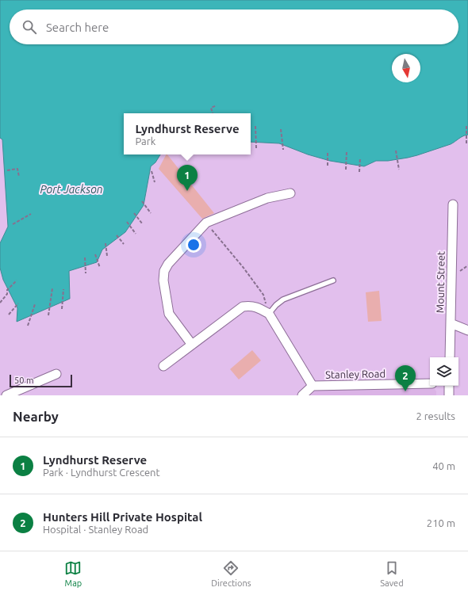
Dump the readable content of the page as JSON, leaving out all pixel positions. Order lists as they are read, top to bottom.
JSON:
{
  "streets": {
    "street": ["Mount Street", "Stanley Road"]
  },
  "water": ["Port Jackson"],
  "scale_bar": "50 m",
  "north": "bottom",
  "page": {
    "search": "Search here",
    "popup": ["Lyndhurst Reserve", "Park"],
    "pins": ["1", "2"],
    "scale": "50 m",
    "heading": ["Nearby", "2 results"],
    "list": [
      {
        "mark": "1",
        "name": "Lyndhurst Reserve",
        "note": "Park · Lyndhurst Crescent",
        "value": "40 m"
      },
      {
        "mark": "2",
        "name": "Hunters Hill Private Hospital",
        "note": "Hospital · Stanley Road",
        "value": "210 m"
      }
    ],
    "nav": ["Map", "Directions", "Saved"]
  }
}
